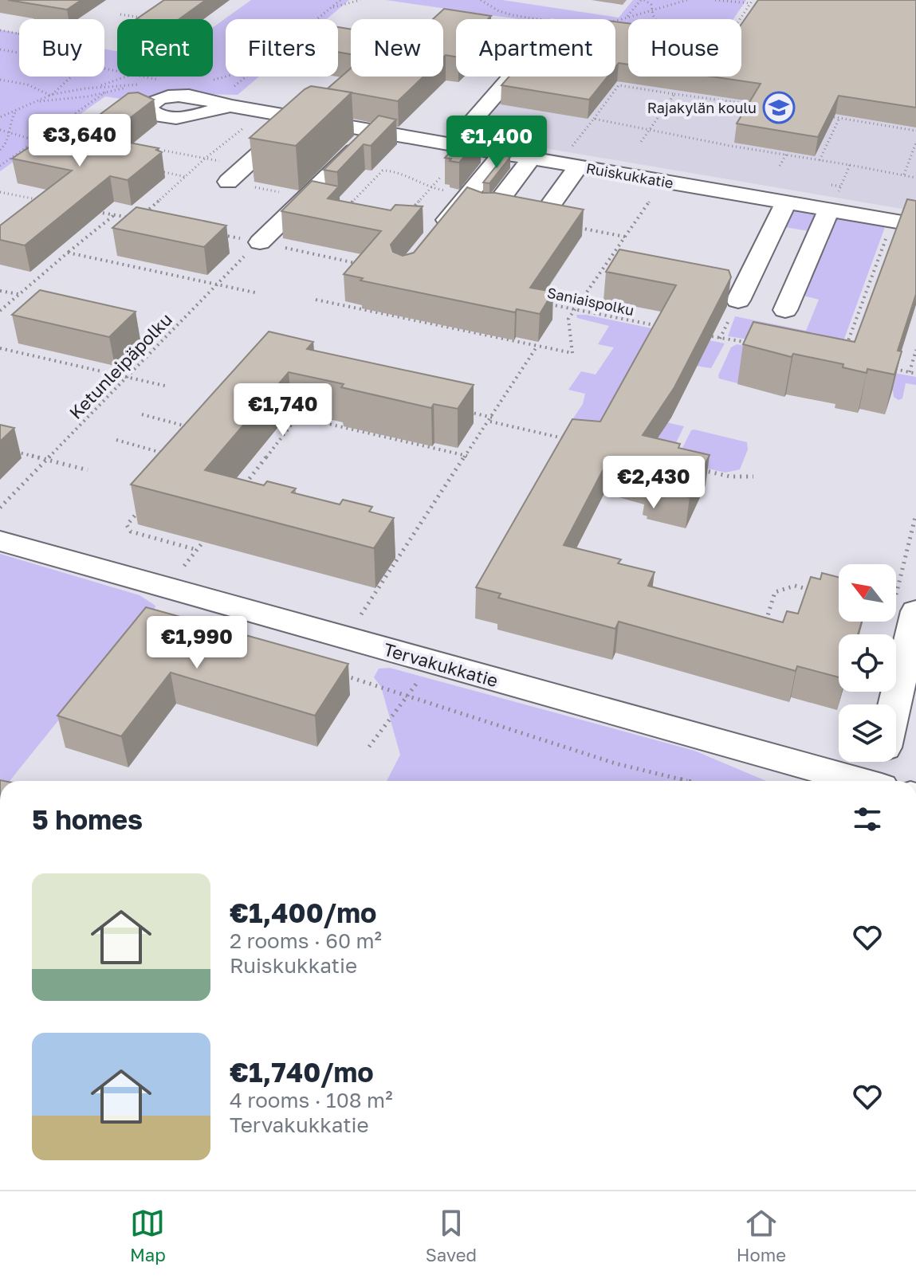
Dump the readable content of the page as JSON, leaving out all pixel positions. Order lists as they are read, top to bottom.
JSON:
{
  "streets": {
    "street": ["Ruiskukkatie", "Tervakukkatie"],
    "path": ["Saniaispolku", "Ketunleipäpolku"]
  },
  "places": {
    "school or university": ["Rajakylän koulu"]
  },
  "north": "top left",
  "page": {
    "chip": [
      "Buy",
      "Rent",
      "Filters",
      "New",
      "Apartment",
      "House"
    ],
    "price": [
      "€3,640",
      "€1,400",
      "€1,740",
      "€2,430",
      "€1,990"
    ],
    "heading": "5 homes",
    "list": [
      {
        "name": "€1,400/mo",
        "note": "2 rooms · 60 m² · Ruiskukkatie"
      },
      {
        "name": "€1,740/mo",
        "note": "4 rooms · 108 m² · Tervakukkatie"
      }
    ],
    "tabs": ["Map", "Saved", "Home"]
  }
}
